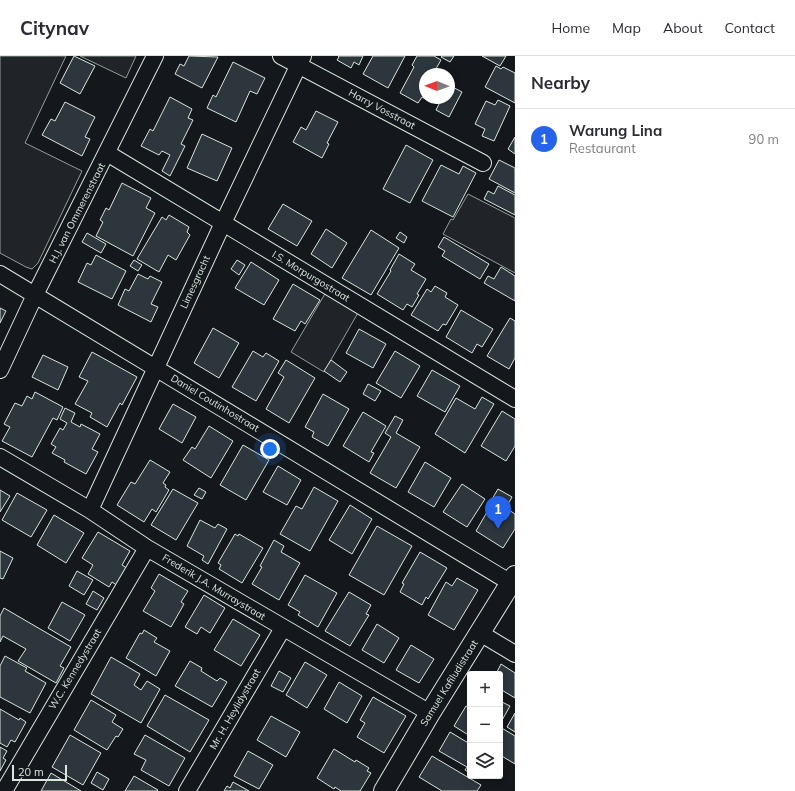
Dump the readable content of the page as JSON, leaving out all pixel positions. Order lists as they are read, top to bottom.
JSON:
{
  "streets": {
    "street": [
      "Harry Vosstraat",
      "H.J. van Ommerenstraat",
      "I.S. Morpurgostraat",
      "Limesgracht",
      "Daniel Coutinhostraat",
      "Frederik J.A. Murraystraat",
      "W.C. Kennedystraat",
      "Samuel Kafiludistraat",
      "Mr. H. Heylidystraat"
    ]
  },
  "crossings": [
    ["Harry Vosstraat", "Limesgracht"],
    ["H.J. van Ommerenstraat", "I.S. Morpurgostraat"],
    ["H.J. van Ommerenstraat", "Daniel Coutinhostraat"],
    ["I.S. Morpurgostraat", "Limesgracht"],
    ["Limesgracht", "Daniel Coutinhostraat"],
    ["Limesgracht", "Frederik J.A. Murraystraat"],
    ["Daniel Coutinhostraat", "Samuel Kafiludistraat"],
    ["Frederik J.A. Murraystraat", "W.C. Kennedystraat"],
    ["Frederik J.A. Murraystraat", "Samuel Kafiludistraat"],
    ["Frederik J.A. Murraystraat", "Mr. H. Heylidystraat"]
  ],
  "scale_bar": "20 m",
  "north": "left",
  "page": {
    "header": "Citynav",
    "nav": [
      "Home",
      "Map",
      "About",
      "Contact"
    ],
    "heading": "Nearby",
    "list": [
      {
        "mark": "1",
        "name": "Warung Lina",
        "note": "Restaurant",
        "value": "90 m"
      }
    ],
    "pins": "1",
    "map_buttons": ["+", "−"],
    "scale": "20 m"
  }
}
